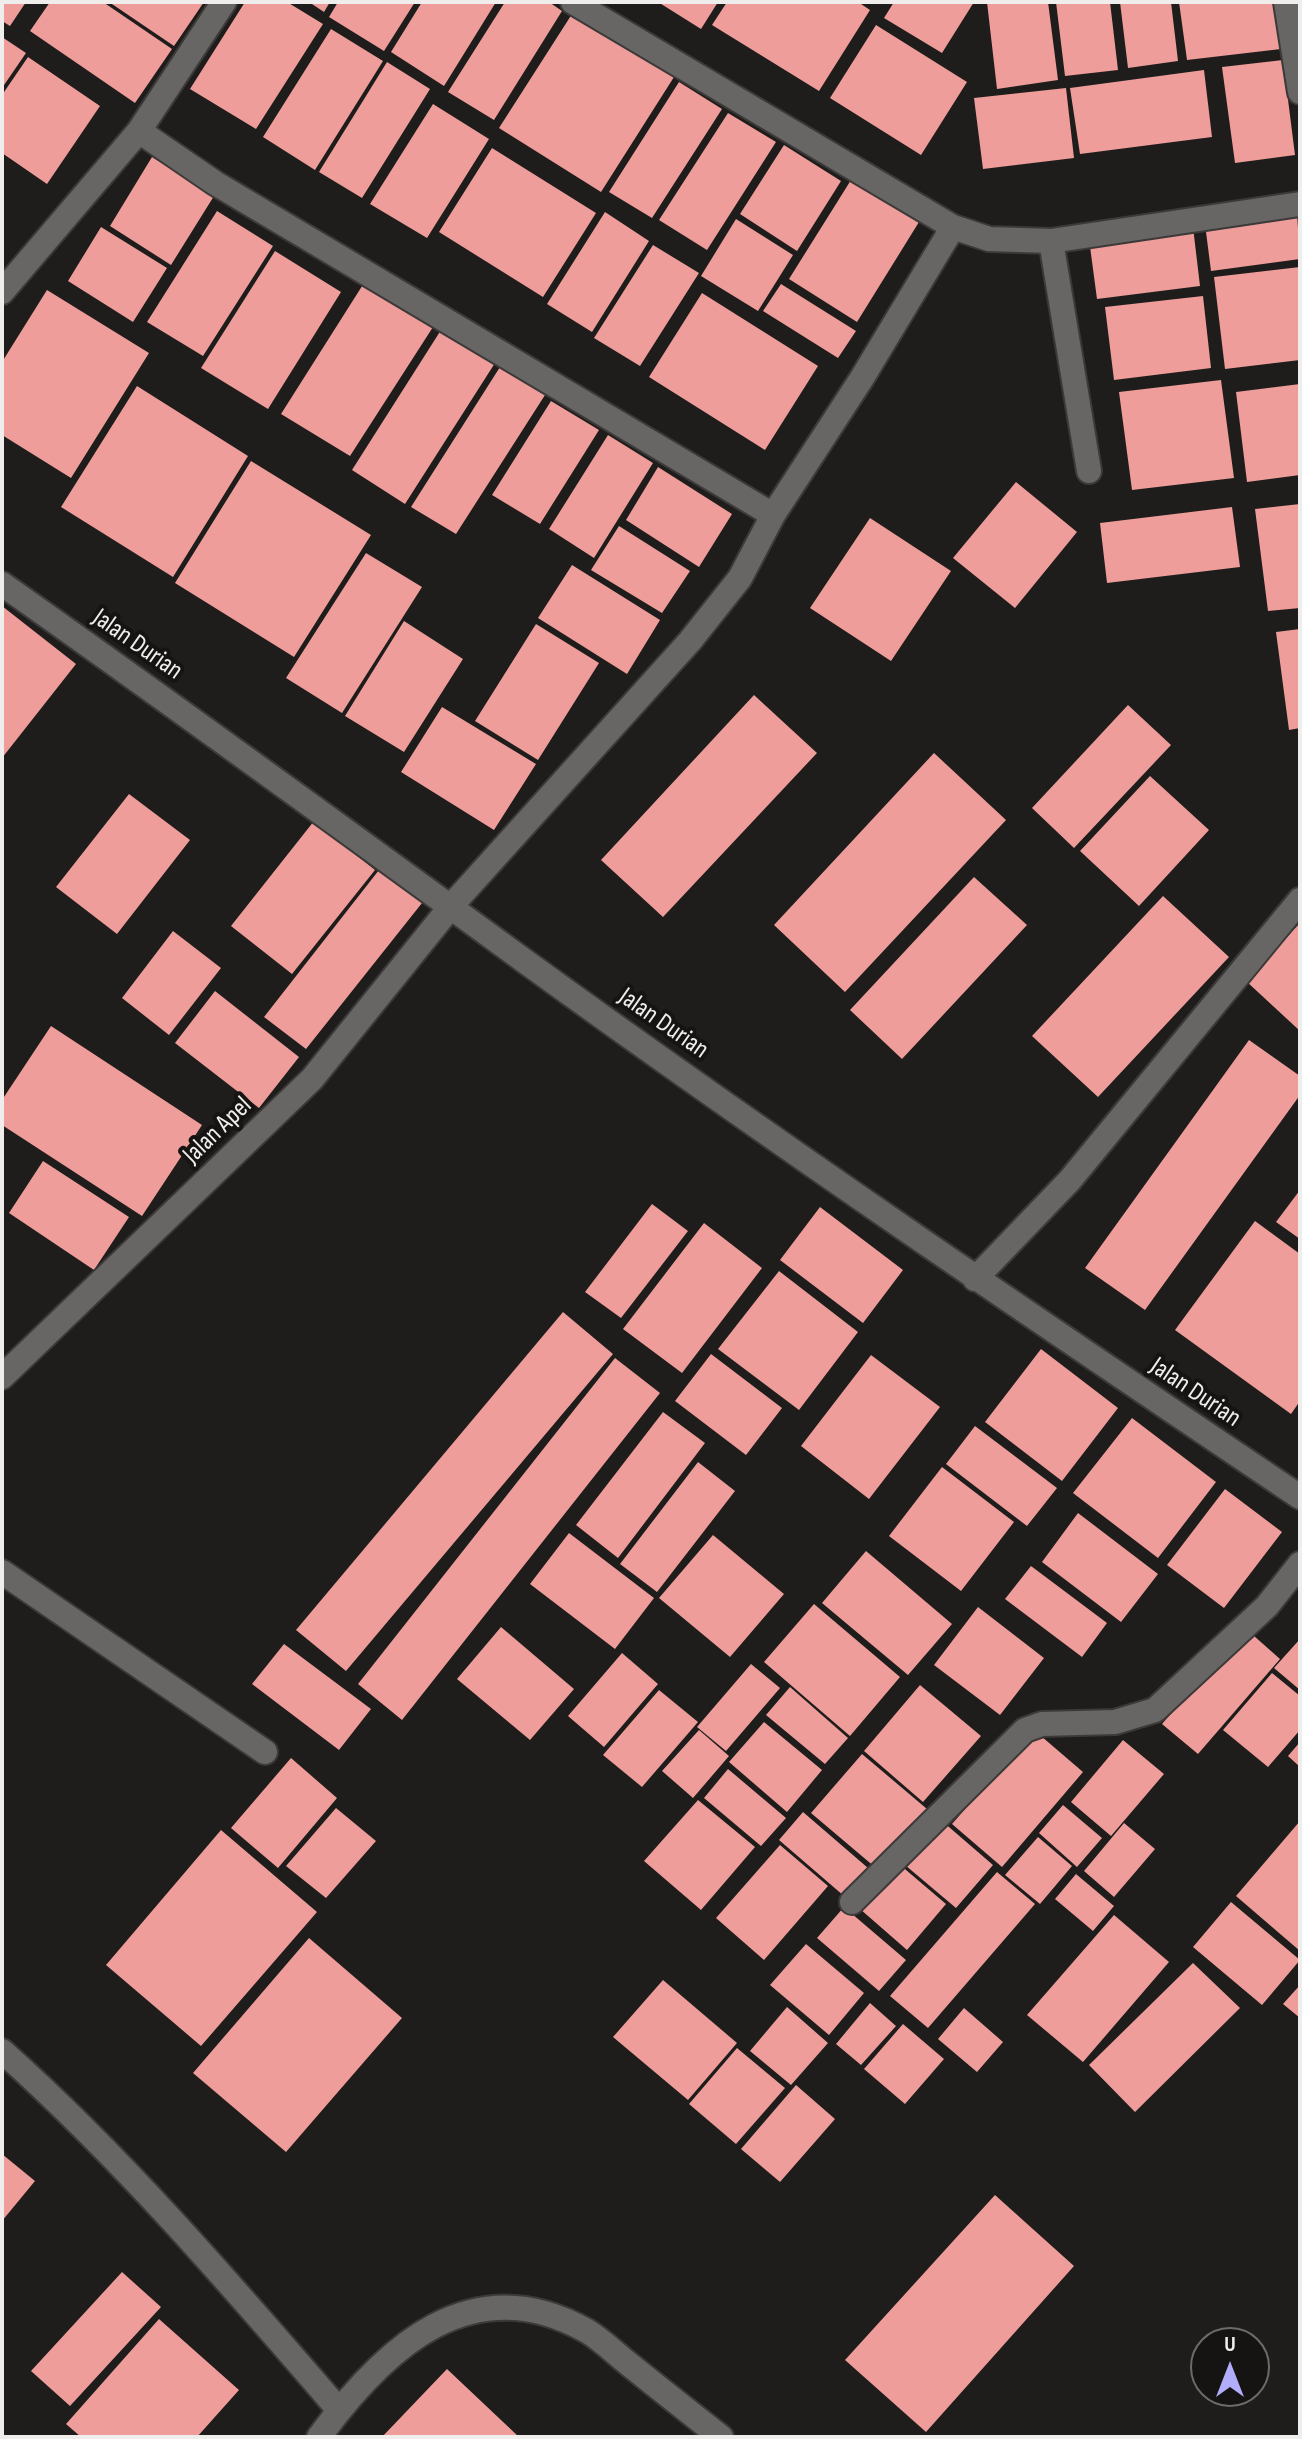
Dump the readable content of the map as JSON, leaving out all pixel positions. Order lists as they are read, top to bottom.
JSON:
{
  "streets": {
    "street": ["Jalan Durian", "Jalan Apel"]
  },
  "crossings": [
    ["Jalan Durian", "Jalan Apel"]
  ],
  "north": "top"
}
